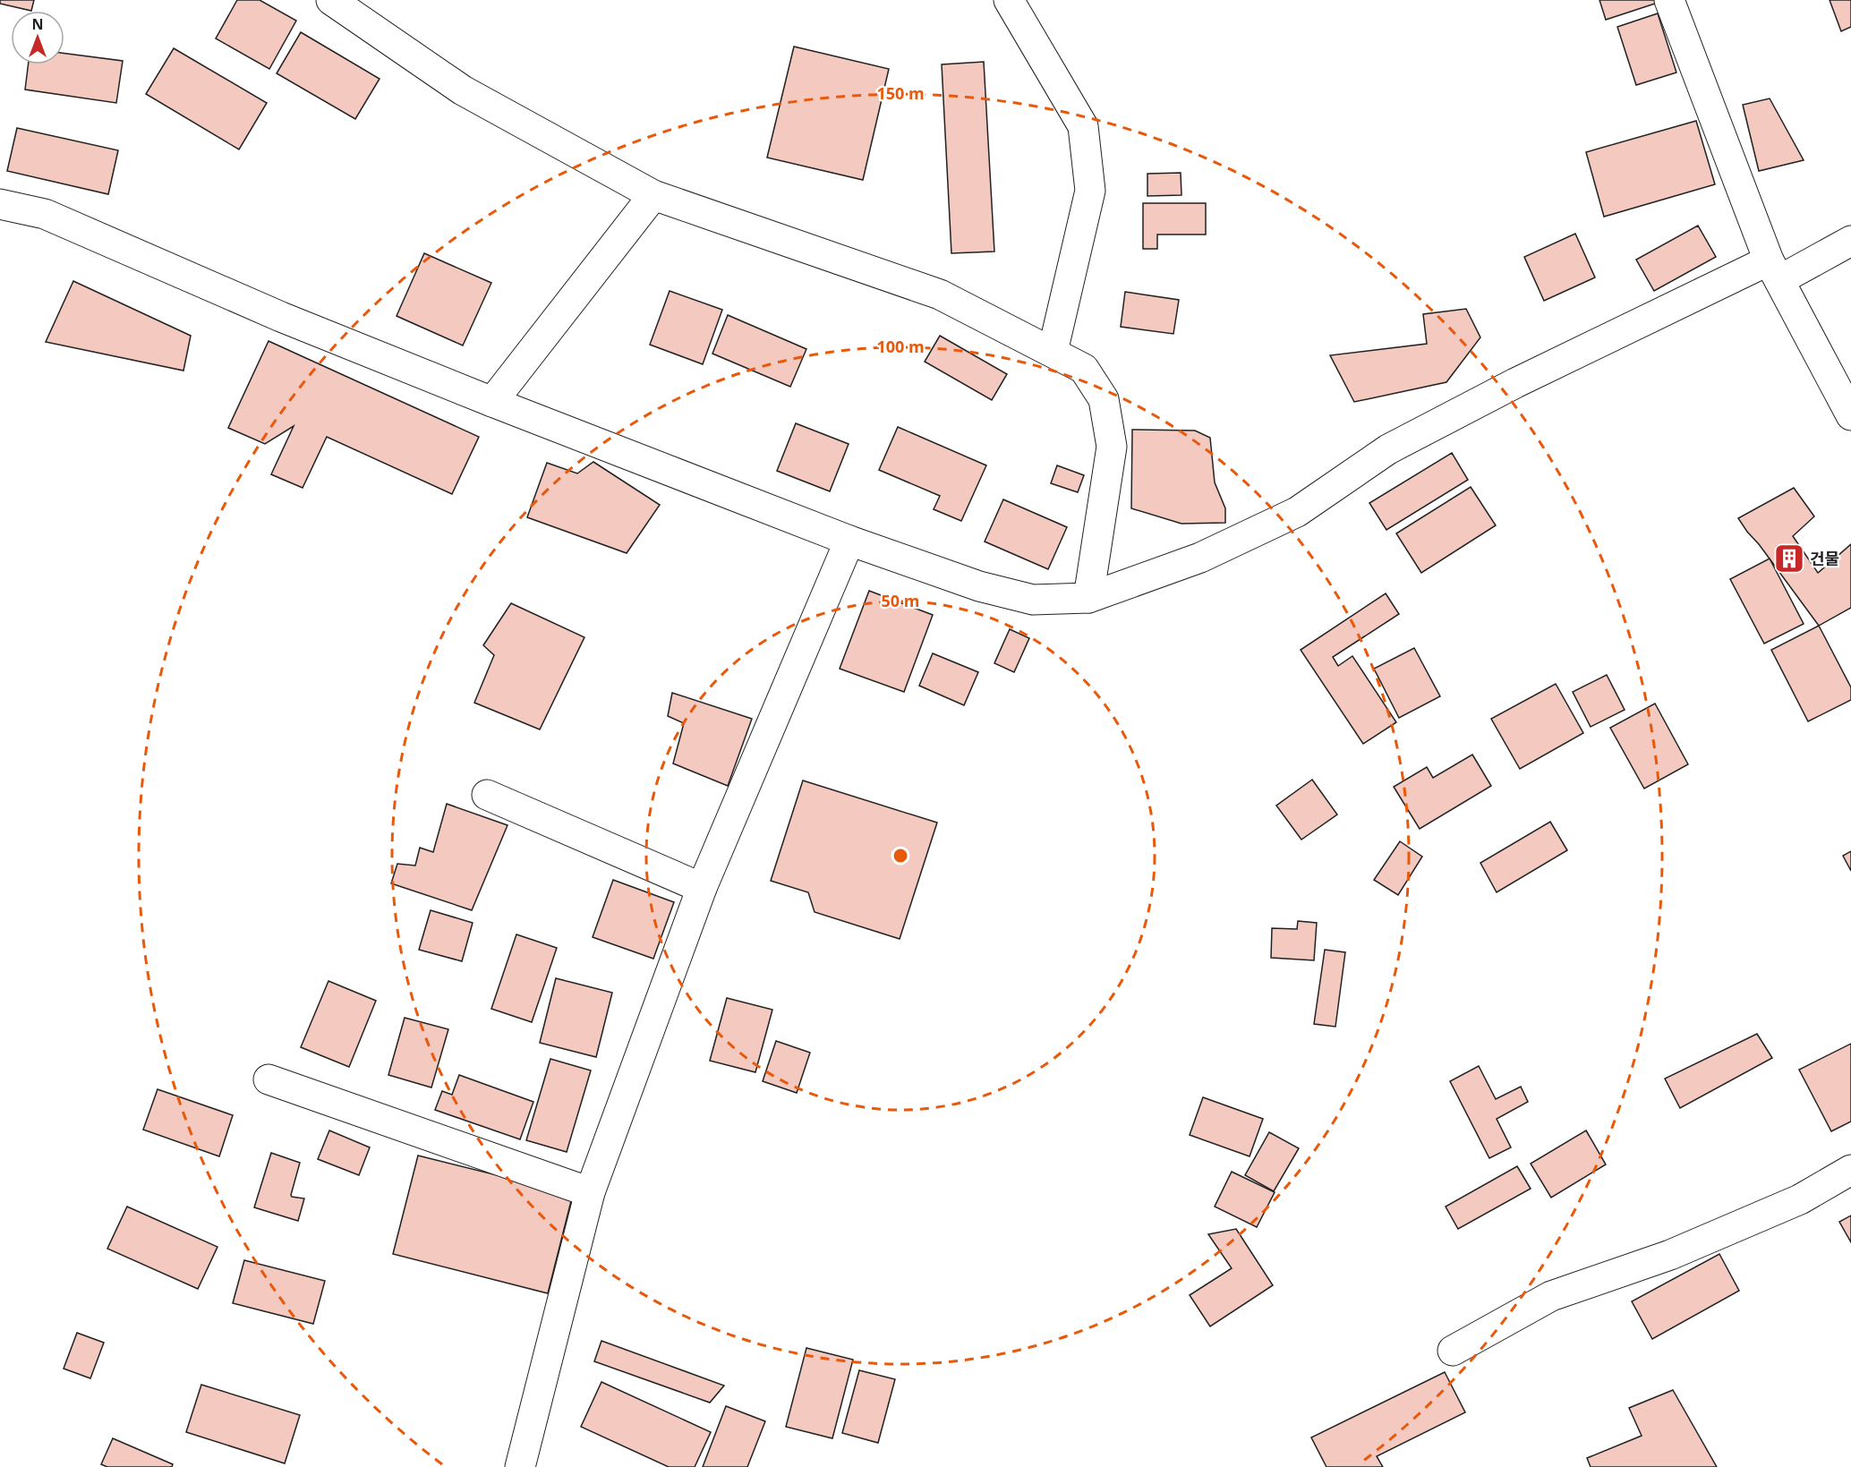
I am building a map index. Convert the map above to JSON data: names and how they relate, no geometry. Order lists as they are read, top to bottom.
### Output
{
  "places": {
    "building": ["건물"]
  },
  "north": "top",
  "rings": ["150 m", "100 m", "50 m"]
}
